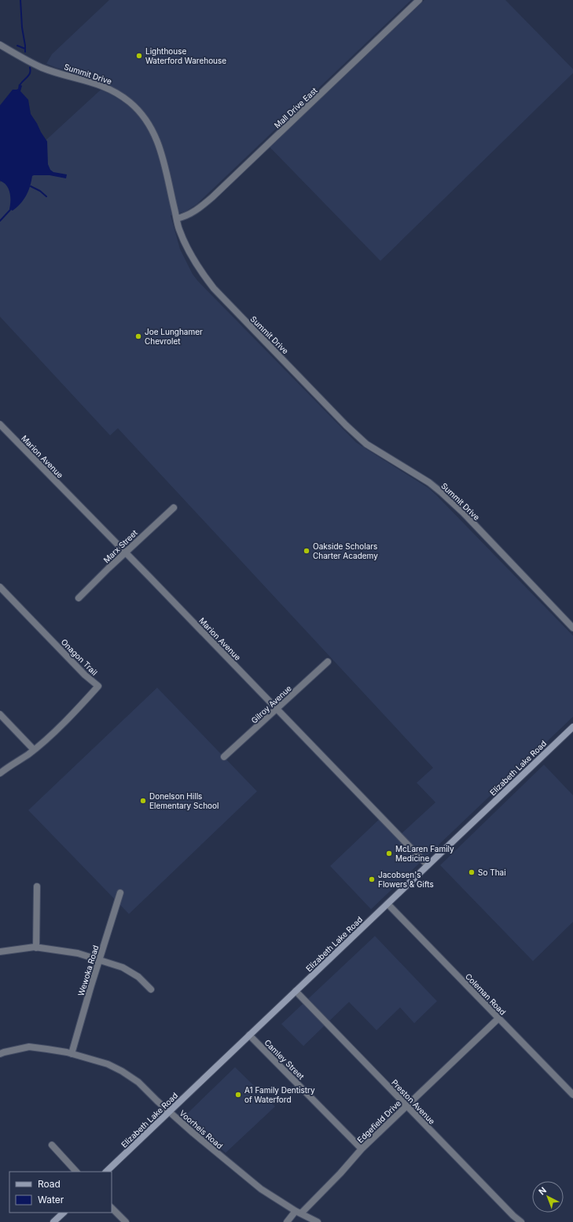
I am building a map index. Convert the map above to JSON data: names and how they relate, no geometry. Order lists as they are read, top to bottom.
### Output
{
  "streets": {
    "main road": ["Elizabeth Lake Road"],
    "street": [
      "Summit Drive",
      "Mall Drive East",
      "Marion Avenue",
      "Marx Street",
      "Onagon Trail",
      "Gilroy Avenue",
      "Wewoka Road",
      "Coleman Road",
      "Camley Street",
      "Preston Avenue",
      "Edgefield Drive",
      "Voorheis Road"
    ]
  },
  "crossings": [
    ["Summit Drive", "Mall Drive East"],
    ["Marion Avenue", "Marx Street"],
    ["Marion Avenue", "Gilroy Avenue"],
    ["Marion Avenue", "Elizabeth Lake Road"],
    ["Elizabeth Lake Road", "Coleman Road"],
    ["Elizabeth Lake Road", "Camley Street"],
    ["Elizabeth Lake Road", "Preston Avenue"],
    ["Elizabeth Lake Road", "Voorheis Road"],
    ["Wewoka Road", "Voorheis Road"],
    ["Coleman Road", "Edgefield Drive"],
    ["Camley Street", "Edgefield Drive"],
    ["Preston Avenue", "Edgefield Drive"],
    ["Edgefield Drive", "Voorheis Road"]
  ],
  "places": [
    "Lighthouse Waterford Warehouse",
    "Joe Lunghamer Chevrolet",
    "Oakside Scholars Charter Academy",
    "Donelson Hills Elementary School",
    "McLaren Family Medicine",
    "So Thai",
    "Jacobsen's Flowers & Gifts",
    "A1 Family Dentistry of Waterford"
  ],
  "legend": ["Road", "Water"],
  "north": "top left"
}
